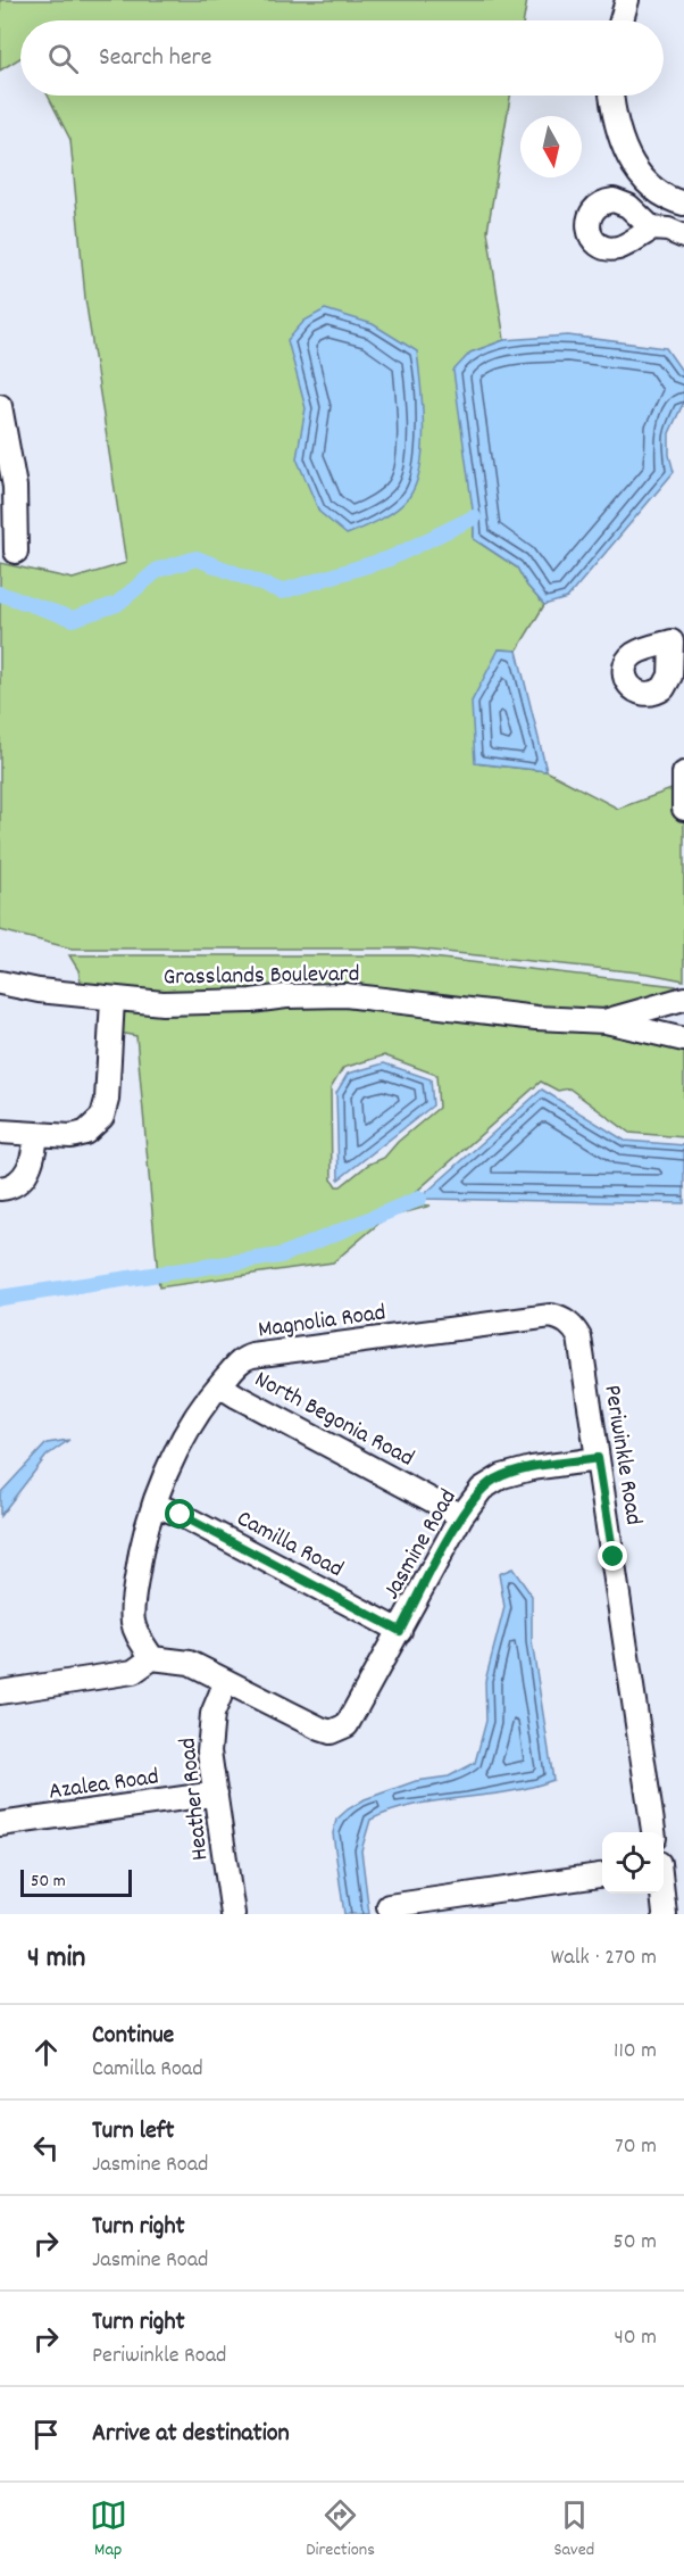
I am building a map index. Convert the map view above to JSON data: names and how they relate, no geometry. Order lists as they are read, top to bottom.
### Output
{
  "streets": {
    "street": [
      "Grasslands Boulevard",
      "Magnolia Road",
      "North Begonia Road",
      "Periwinkle Road",
      "Camilla Road",
      "Jasmine Road",
      "Azalea Road",
      "Heather Road"
    ]
  },
  "crossings": [
    ["Magnolia Road", "North Begonia Road"],
    ["Magnolia Road", "Periwinkle Road"],
    ["Magnolia Road", "Camilla Road"],
    ["Magnolia Road", "Jasmine Road"],
    ["North Begonia Road", "Jasmine Road"],
    ["Periwinkle Road", "Jasmine Road"],
    ["Camilla Road", "Jasmine Road"],
    ["Jasmine Road", "Heather Road"],
    ["Azalea Road", "Heather Road"]
  ],
  "scale_bar": "50 m",
  "north": "bottom",
  "page": {
    "search": "Search here",
    "scale": "50 m",
    "heading": ["4 min", "Walk · 270 m"],
    "list": [
      ["Continue", "Camilla Road", "110 m"],
      ["Turn left", "Jasmine Road", "70 m"],
      ["Turn right", "Jasmine Road", "50 m"],
      ["Turn right", "Periwinkle Road", "40 m"],
      "Arrive at destination"
    ],
    "nav": ["Map", "Directions", "Saved"]
  }
}
